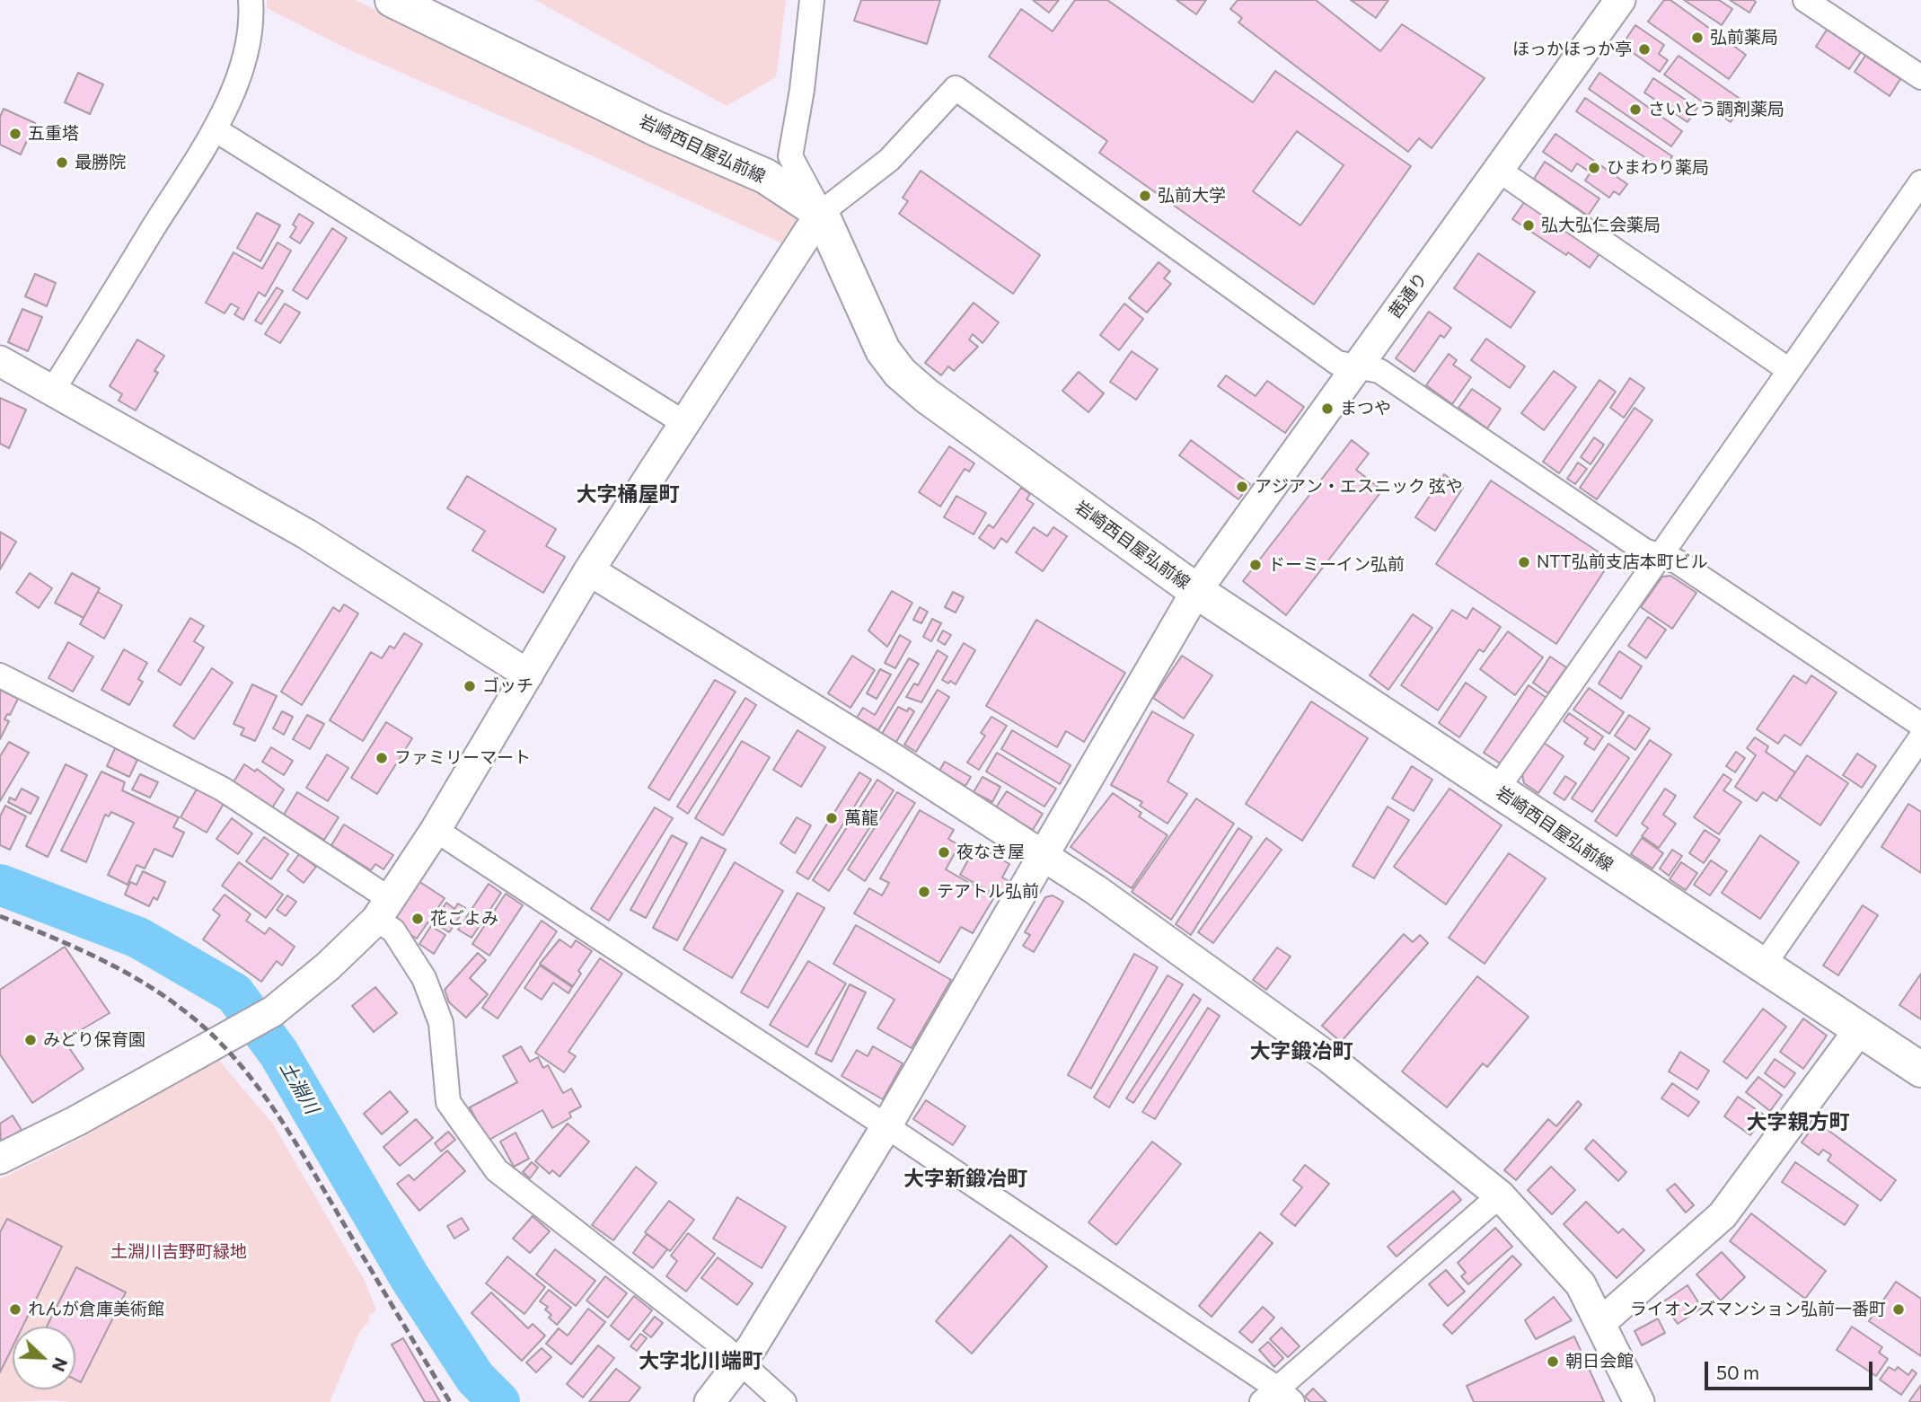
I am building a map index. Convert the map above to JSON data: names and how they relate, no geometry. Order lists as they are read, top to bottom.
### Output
{
  "streets": {
    "main road": ["岩崎西目屋弘前線"],
    "street": ["茜通り"]
  },
  "crossings": [
    ["岩崎西目屋弘前線", "茜通り"]
  ],
  "districts": [
    "大字桶屋町",
    "大字鍛冶町",
    "大字親方町",
    "大字新鍛冶町",
    "大字北川端町"
  ],
  "water": ["土淵川"],
  "parks": ["土淵川吉野町緑地"],
  "places": [
    "弘前薬局",
    "ほっかほっか亭",
    "さいとう調剤薬局",
    "五重塔",
    "最勝院",
    "ひまわり薬局",
    "弘前大学",
    "弘大弘仁会薬局",
    "まつや",
    "アジアン・エスニック 弦や",
    "NTT弘前支店本町ビル",
    "ドーミーイン弘前",
    "ゴッチ",
    "ファミリーマート",
    "萬龍",
    "夜なき屋",
    "テアトル弘前",
    "花ごよみ",
    "みどり保育園",
    "れんが倉庫美術館",
    "ライオンズマンション弘前一番町",
    "朝日会館"
  ],
  "scale_bar": "50 m",
  "north": "bottom right"
}
